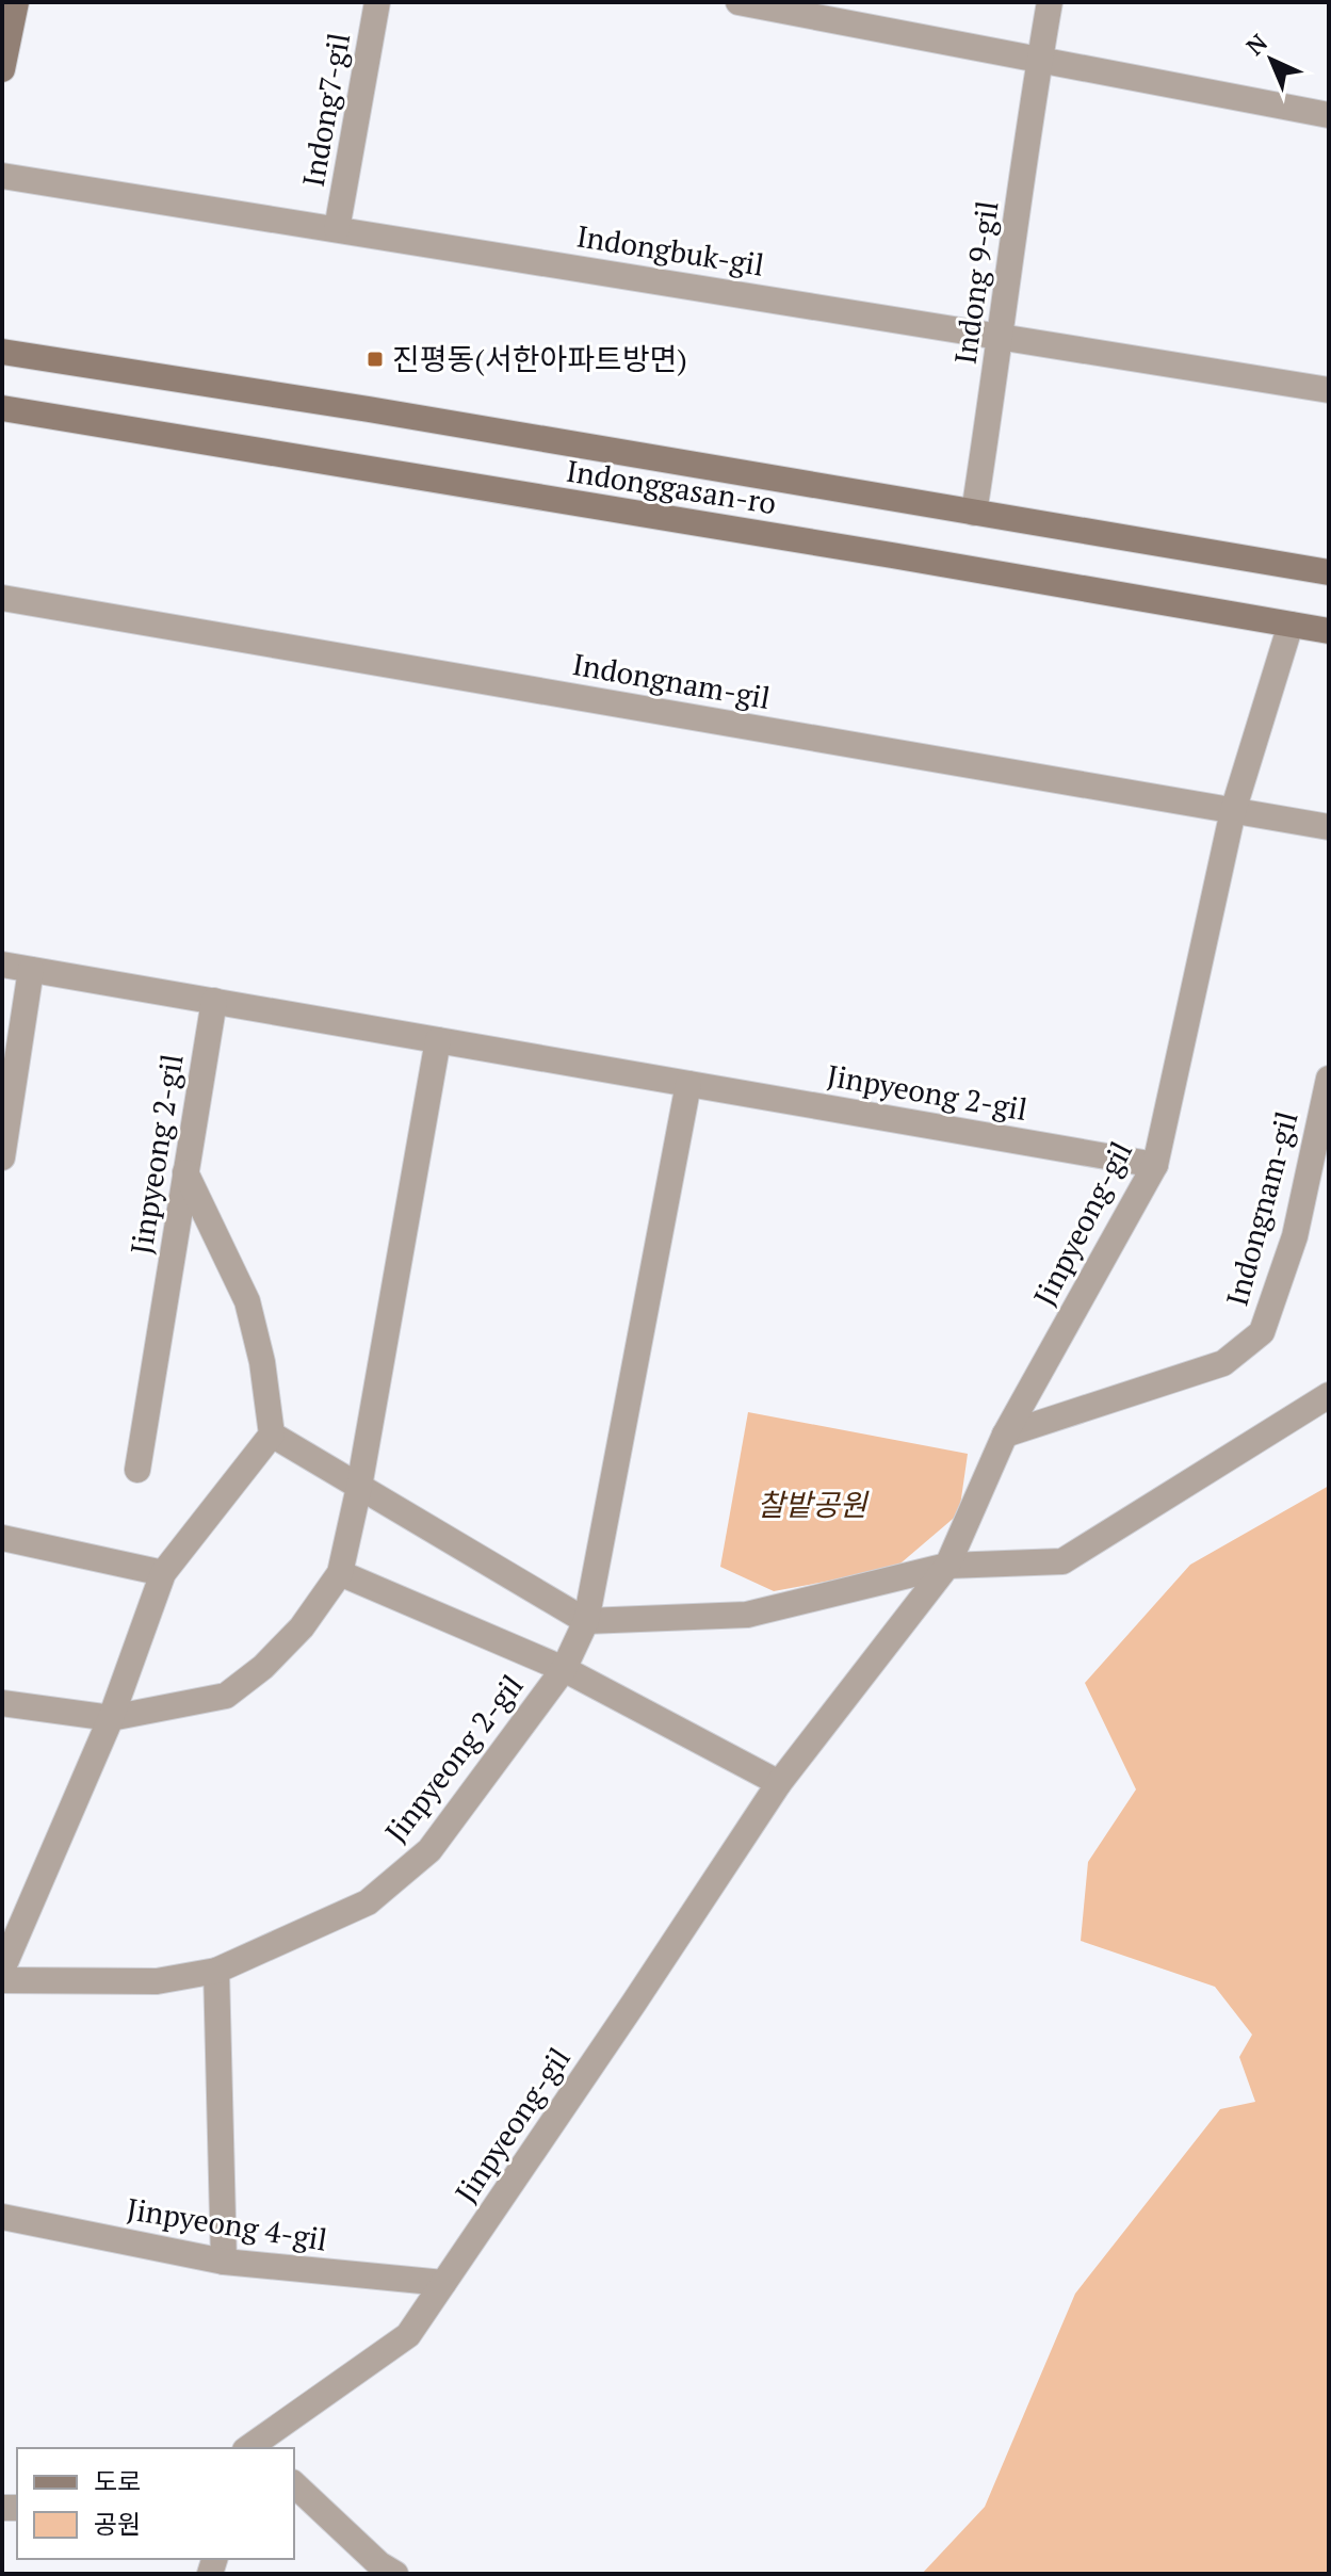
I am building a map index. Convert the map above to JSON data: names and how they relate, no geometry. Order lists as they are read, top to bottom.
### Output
{
  "streets": {
    "main road": ["Indonggasan-ro"],
    "street": [
      "Indong7-gil",
      "Indongbuk-gil",
      "Indong 9-gil",
      "Indongnam-gil",
      "Jinpyeong 2-gil",
      "Jinpyeong-gil",
      "Jinpyeong 4-gil"
    ]
  },
  "crossings": [
    ["Indong7-gil", "Indongbuk-gil"],
    ["Indongbuk-gil", "Indong 9-gil"],
    ["Indong 9-gil", "Indonggasan-ro"],
    ["Indonggasan-ro", "Jinpyeong-gil"],
    ["Indongnam-gil", "Jinpyeong-gil"],
    ["Jinpyeong 2-gil", "Jinpyeong-gil"],
    ["Jinpyeong-gil", "Jinpyeong 4-gil"]
  ],
  "parks": ["찰밭공원"],
  "places": {
    "transit": ["진평동(서한아파트방면)"]
  },
  "legend": ["도로", "공원"],
  "north": "top left"
}
